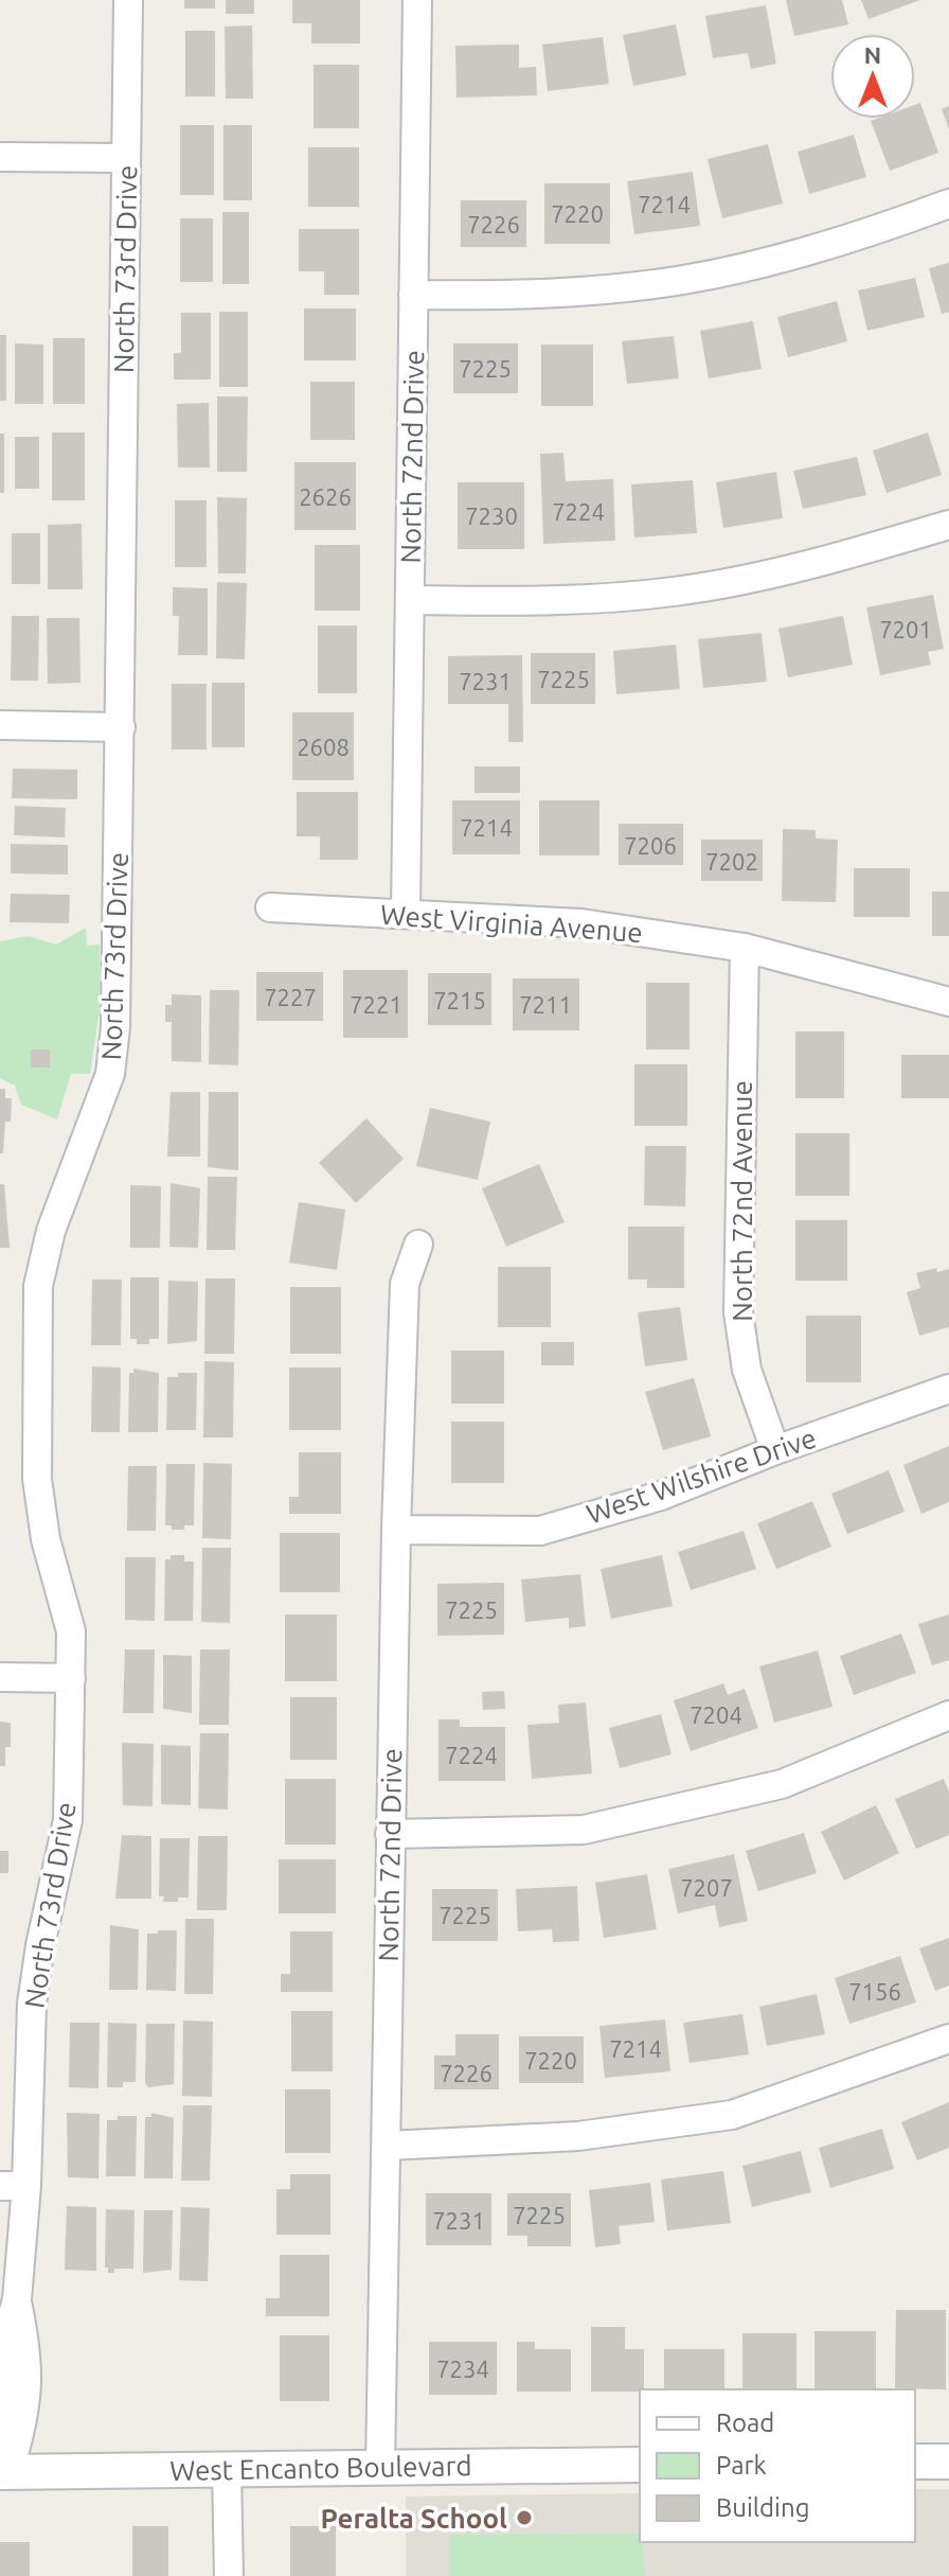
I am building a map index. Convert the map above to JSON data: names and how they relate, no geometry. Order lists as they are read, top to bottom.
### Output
{
  "streets": {
    "street": [
      "North 73rd Drive",
      "North 72nd Drive",
      "West Virginia Avenue",
      "North 72nd Avenue",
      "West Wilshire Drive",
      "West Encanto Boulevard"
    ]
  },
  "crossings": [
    ["North 73rd Drive", "West Encanto Boulevard"],
    ["North 72nd Drive", "West Virginia Avenue"],
    ["North 72nd Drive", "West Wilshire Drive"],
    ["North 72nd Drive", "West Encanto Boulevard"],
    ["West Virginia Avenue", "North 72nd Avenue"],
    ["North 72nd Avenue", "West Wilshire Drive"]
  ],
  "places": ["Peralta School"],
  "house_numbers": [
    "7214",
    "7220",
    "7226",
    "7225",
    "2626",
    "7224",
    "7230",
    "7201",
    "7225",
    "7231",
    "2608",
    "7214",
    "7206",
    "7202",
    "7227",
    "7215",
    "7221",
    "7211",
    "7225",
    "7204",
    "7224",
    "7207",
    "7225",
    "7156",
    "7214",
    "7220",
    "7226",
    "7225",
    "7231",
    "7234"
  ],
  "legend": ["Road", "Park", "Building"],
  "north": "top"
}
